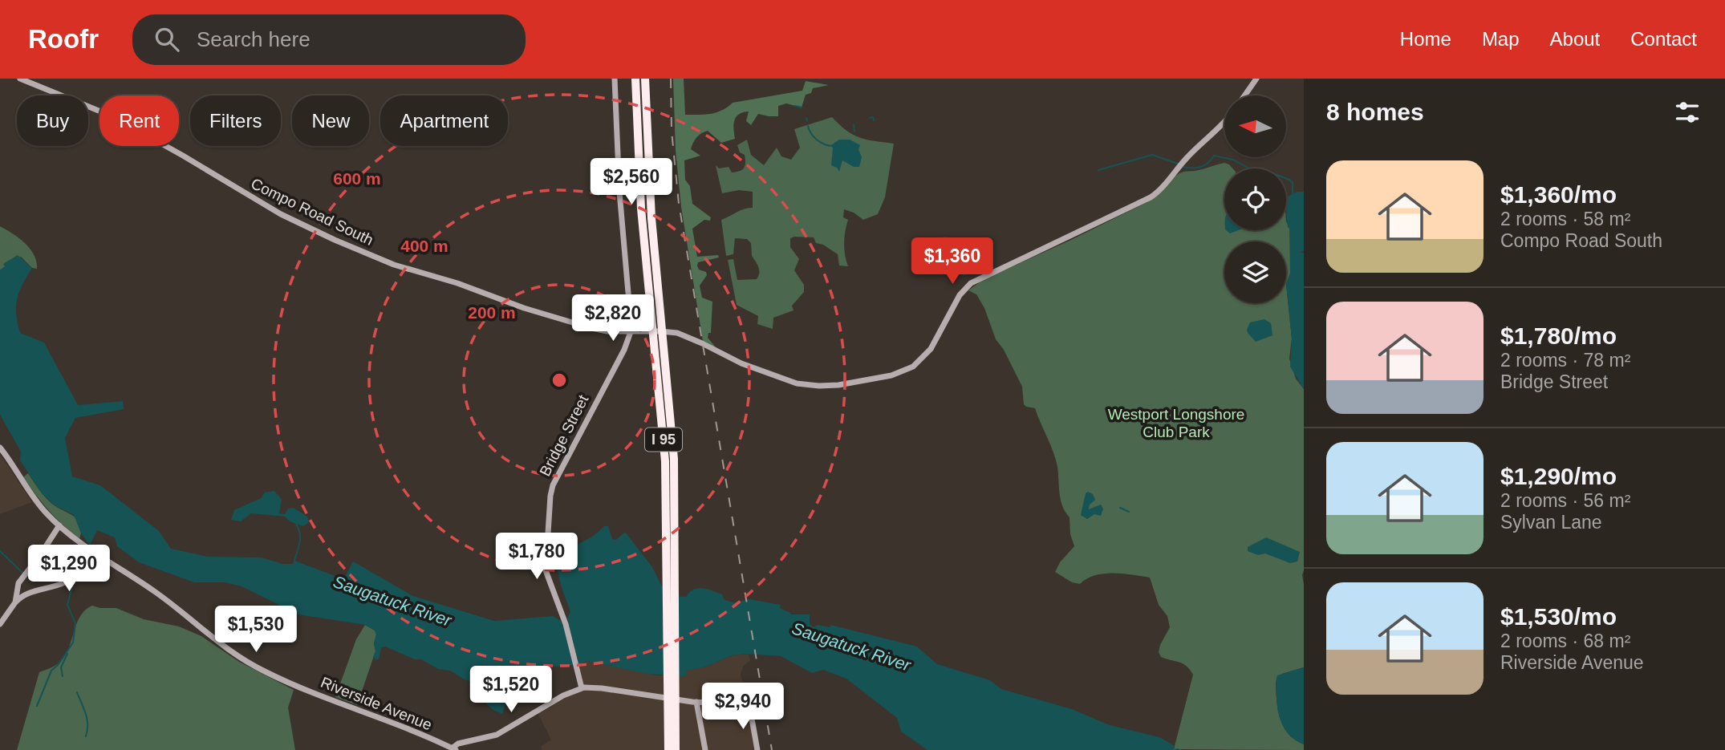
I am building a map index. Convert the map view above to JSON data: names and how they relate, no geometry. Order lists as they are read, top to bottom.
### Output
{
  "streets": {
    "highway": ["I 95"],
    "main road": ["Compo Road South", "Bridge Street", "Riverside Avenue"]
  },
  "crossings": [
    ["Compo Road South", "Bridge Street"],
    ["Bridge Street", "Riverside Avenue"]
  ],
  "water": ["Saugatuck River"],
  "parks": ["Westport Longshore Club Park"],
  "north": "left",
  "page": {
    "header": "Roofr",
    "search": "Search here",
    "nav": [
      "Home",
      "Map",
      "About",
      "Contact"
    ],
    "heading": "8 homes",
    "chip": [
      "Buy",
      "Rent",
      "Filters",
      "New",
      "Apartment"
    ],
    "list": [
      {
        "name": "$1,360/mo",
        "note": "2 rooms · 58 m² · Compo Road South"
      },
      {
        "name": "$1,780/mo",
        "note": "2 rooms · 78 m² · Bridge Street"
      },
      {
        "name": "$1,290/mo",
        "note": "2 rooms · 56 m² · Sylvan Lane"
      },
      {
        "name": "$1,530/mo",
        "note": "2 rooms · 68 m² · Riverside Avenue"
      }
    ],
    "price": [
      "$2,560",
      "$1,360",
      "$2,820",
      "$1,780",
      "$1,290",
      "$1,530",
      "$1,520",
      "$2,940"
    ]
  },
  "rings": ["600 m", "400 m", "200 m"]
}
